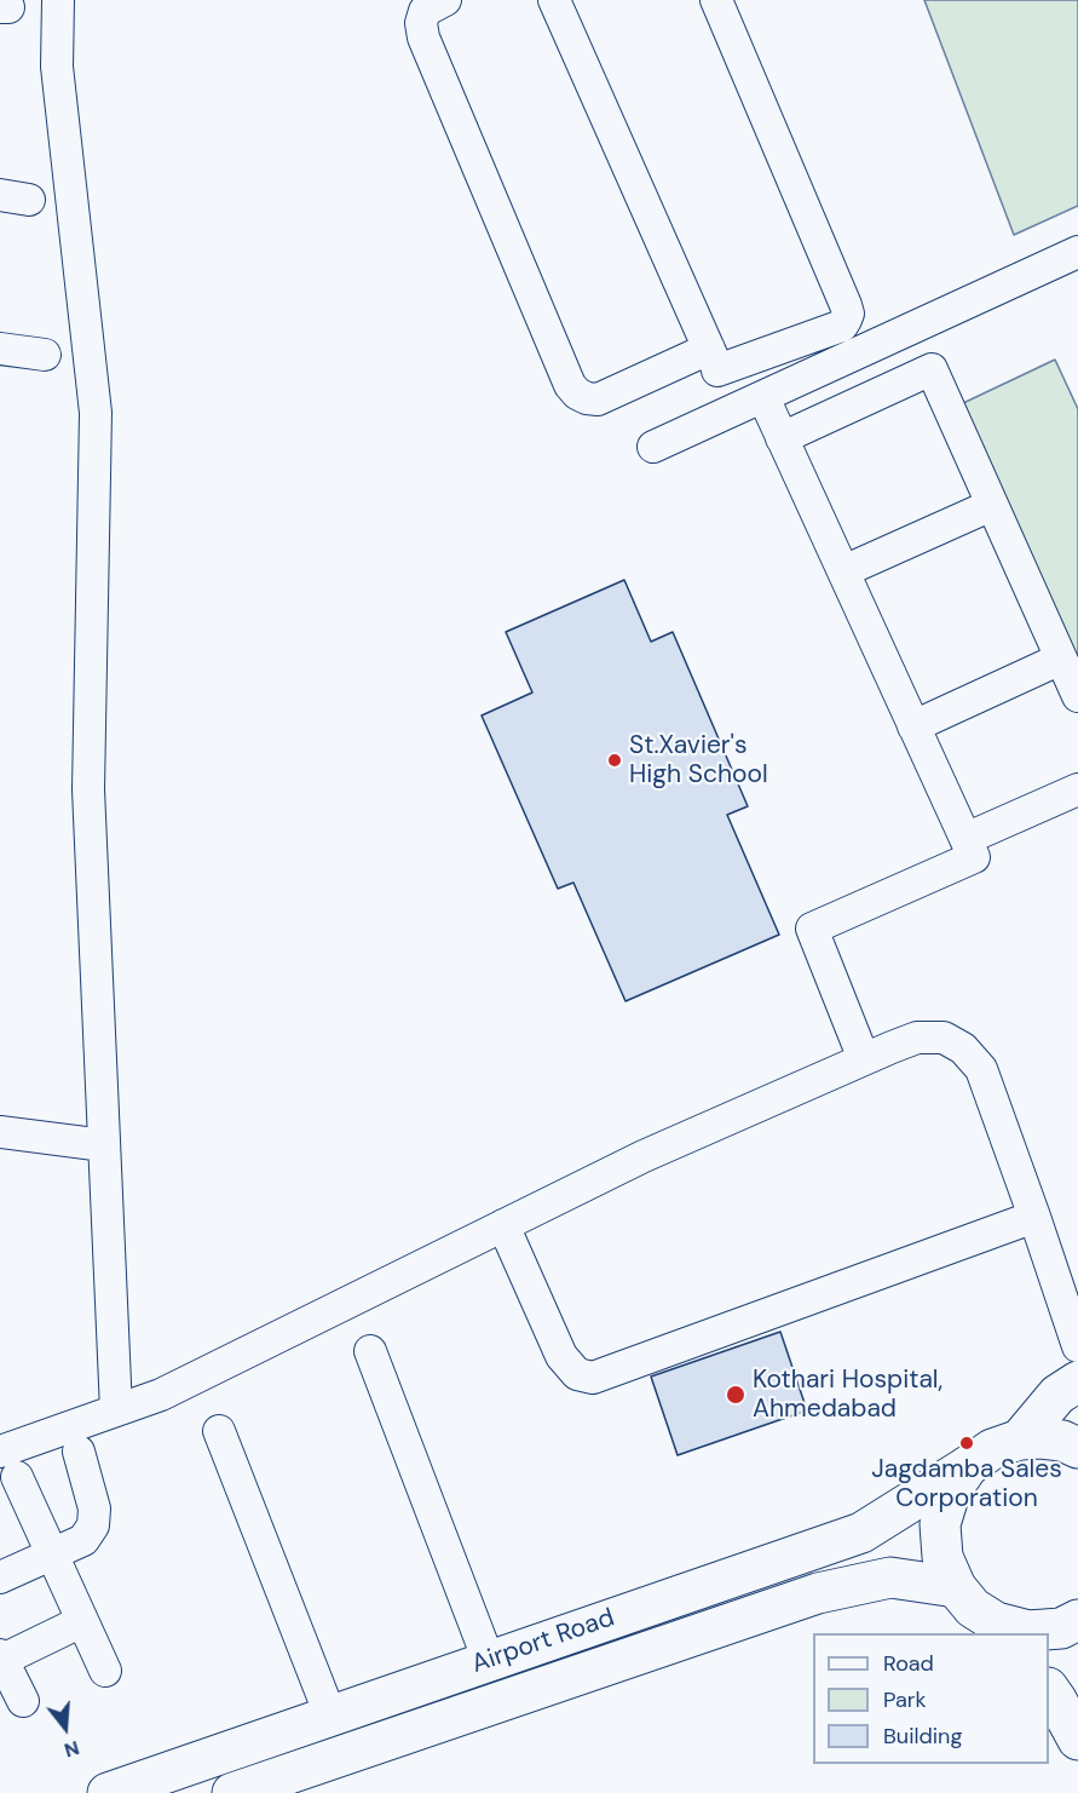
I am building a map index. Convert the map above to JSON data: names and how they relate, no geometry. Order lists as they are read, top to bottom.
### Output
{
  "streets": {
    "main road": ["Airport Road"]
  },
  "places": ["St.Xavier's High School", "Kothari Hospital, Ahmedabad", "Jagdamba Sales Corporation"],
  "legend": ["Road", "Park", "Building"],
  "north": "bottom"
}
